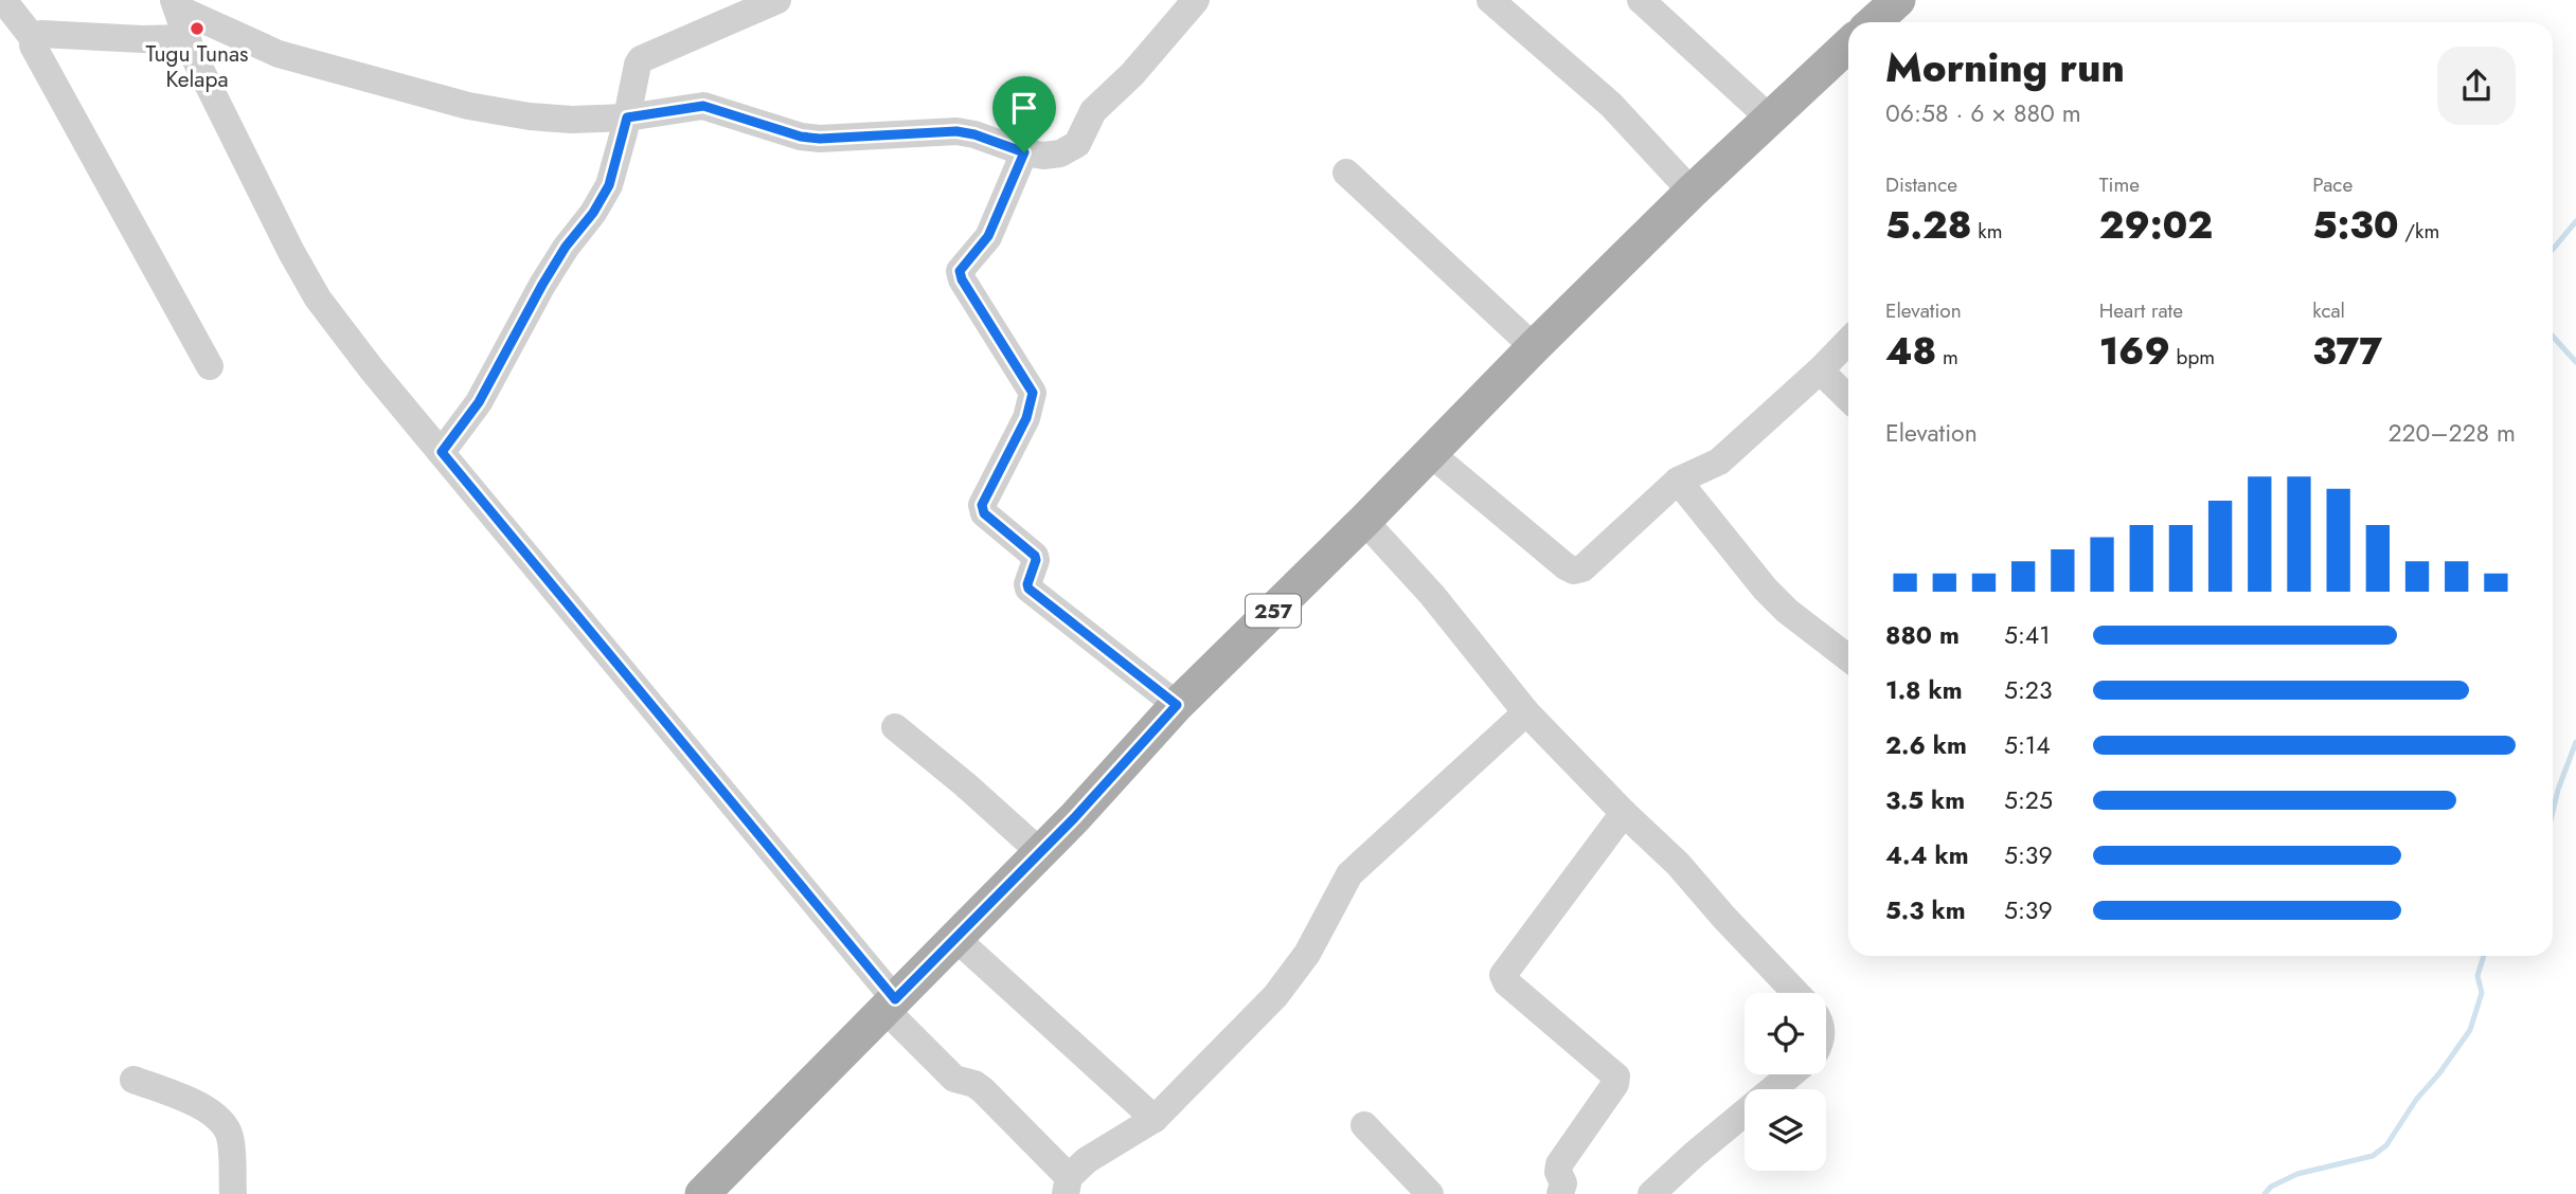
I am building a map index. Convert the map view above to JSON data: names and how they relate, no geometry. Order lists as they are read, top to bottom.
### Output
{
  "streets": {
    "main road": ["257"]
  },
  "places": ["Tugu Tunas Kelapa"],
  "page": {
    "heading": ["Morning run", "06:58 · 6 × 880 m"],
    "stats": [
      ["Distance", "5.28 km"],
      ["Time", "29:02"],
      ["Pace", "5:30 /km"],
      ["Elevation", "48 m"],
      ["Heart rate", "169 bpm"],
      ["kcal", "377"]
    ],
    "chart": ["Elevation", "220–228 m"],
    "list": [
      {
        "name": "880 m",
        "note": "5:41"
      },
      {
        "name": "1.8 km",
        "note": "5:23"
      },
      {
        "name": "2.6 km",
        "note": "5:14"
      },
      {
        "name": "3.5 km",
        "note": "5:25"
      },
      {
        "name": "4.4 km",
        "note": "5:39"
      },
      {
        "name": "5.3 km",
        "note": "5:39"
      }
    ]
  }
}
